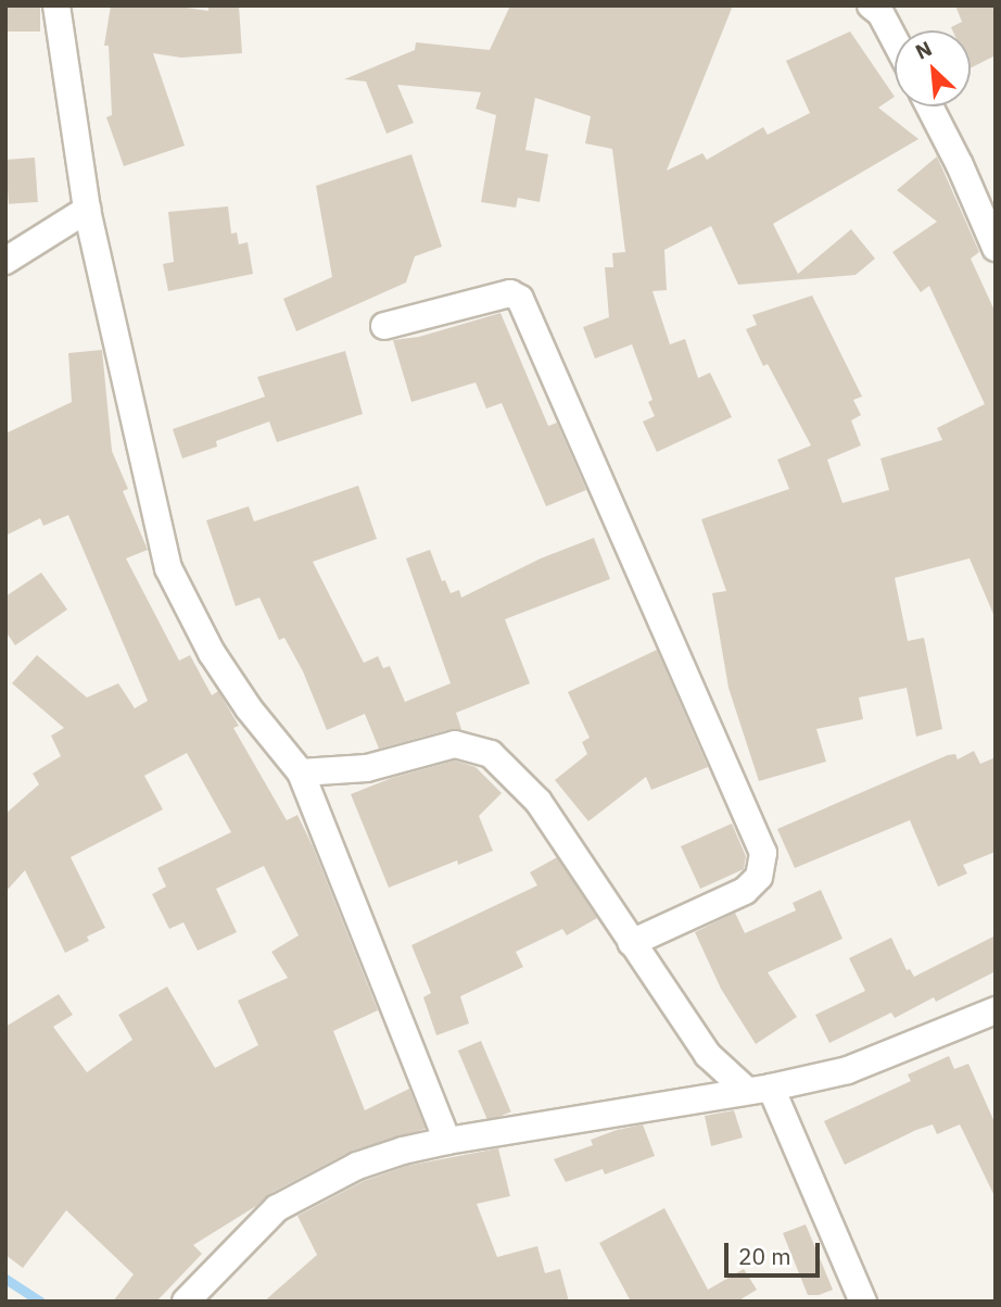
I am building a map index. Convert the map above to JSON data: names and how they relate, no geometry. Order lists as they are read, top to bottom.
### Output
{
  "scale_bar": "20 m",
  "north": "top left"
}
